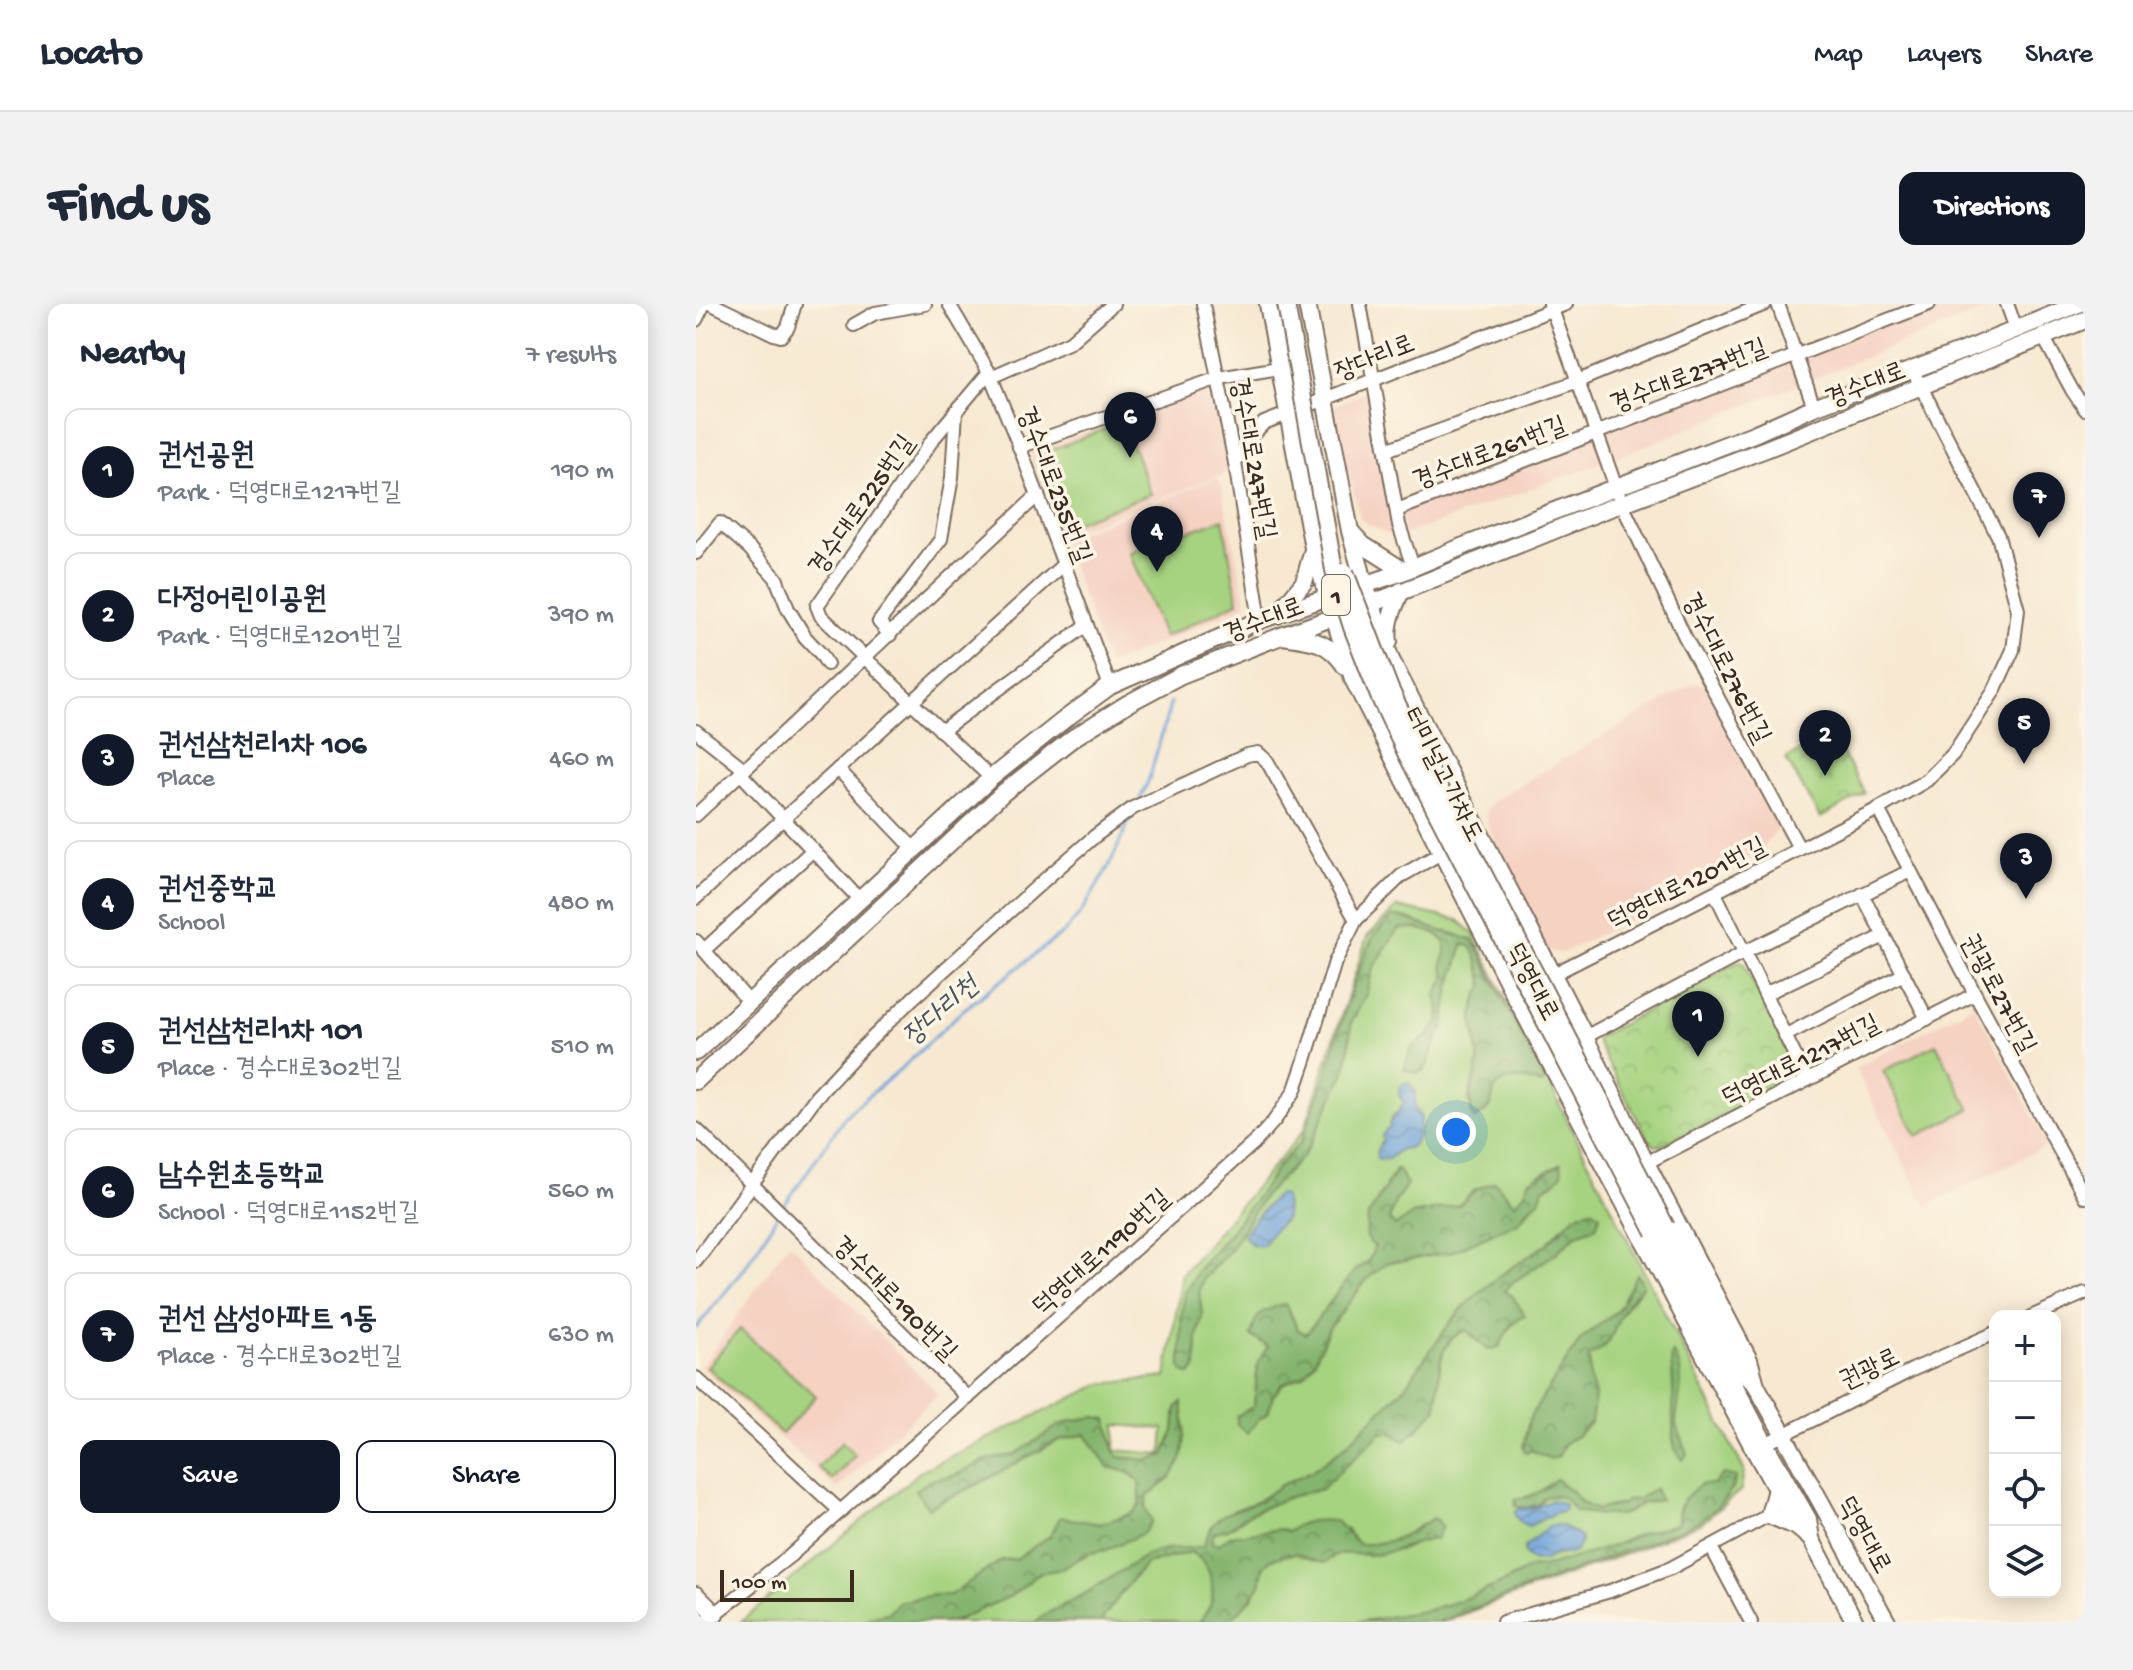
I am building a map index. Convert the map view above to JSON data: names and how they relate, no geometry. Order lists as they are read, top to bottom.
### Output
{
  "streets": {
    "main road": [
      "경수대로",
      "1",
      "터미널고가차도",
      "덕영대로"
    ],
    "street": [
      "장다리로",
      "경수대로277번길",
      "경수대로261번길",
      "경수대로247번길",
      "경수대로235번길",
      "경수대로225번길",
      "경수대로276번길",
      "덕영대로1201번길",
      "권광로27번길",
      "덕영대로1217번길",
      "덕영대로1190번길",
      "경수대로190번길",
      "권광로"
    ]
  },
  "crossings": [
    ["장다리로", "경수대로277번길"],
    ["장다리로", "경수대로261번길"],
    ["장다리로", "덕영대로"],
    ["경수대로277번길", "경수대로"],
    ["경수대로277번길", "경수대로261번길"],
    ["경수대로277번길", "경수대로276번길"],
    ["경수대로", "경수대로261번길"],
    ["경수대로", "경수대로247번길"],
    ["경수대로", "경수대로235번길"],
    ["경수대로", "경수대로225번길"],
    ["경수대로", "경수대로276번길"],
    ["경수대로", "덕영대로1201번길"],
    ["경수대로", "덕영대로"],
    ["경수대로235번길", "경수대로225번길"],
    ["경수대로276번길", "덕영대로1201번길"],
    ["터미널고가차도", "덕영대로"],
    ["덕영대로1201번길", "덕영대로"],
    ["덕영대로1201번길", "권광로27번길"],
    ["덕영대로", "덕영대로1217번길"],
    ["덕영대로", "덕영대로1190번길"],
    ["덕영대로", "권광로"],
    ["권광로27번길", "덕영대로1217번길"],
    ["덕영대로1190번길", "경수대로190번길"]
  ],
  "water": ["장다리천"],
  "scale_bar": "100 m",
  "page": {
    "header": "Locato",
    "nav": ["Map", "Layers", "Share"],
    "buttons": [
      "Directions",
      ["Save", "Share"]
    ],
    "title": "Find us",
    "heading": ["Nearby", "7 results"],
    "pins": [
      "6",
      "7",
      "4",
      "5",
      "2",
      "3",
      "1"
    ],
    "list": [
      {
        "mark": "1",
        "name": "권선공원",
        "note": "Park · 덕영대로1217번길",
        "value": "190 m"
      },
      {
        "mark": "2",
        "name": "다정어린이공원",
        "note": "Park · 덕영대로1201번길",
        "value": "390 m"
      },
      {
        "mark": "3",
        "name": "권선삼천리1차 106",
        "note": "Place",
        "value": "460 m"
      },
      {
        "mark": "4",
        "name": "권선중학교",
        "note": "School",
        "value": "480 m"
      },
      {
        "mark": "5",
        "name": "권선삼천리1차 101",
        "note": "Place · 경수대로302번길",
        "value": "510 m"
      },
      {
        "mark": "6",
        "name": "남수원초등학교",
        "note": "School · 덕영대로1152번길",
        "value": "560 m"
      },
      {
        "mark": "7",
        "name": "권선 삼성아파트 1동",
        "note": "Place · 경수대로302번길",
        "value": "630 m"
      }
    ],
    "map_buttons": ["+", "−"],
    "scale": "100 m"
  }
}
